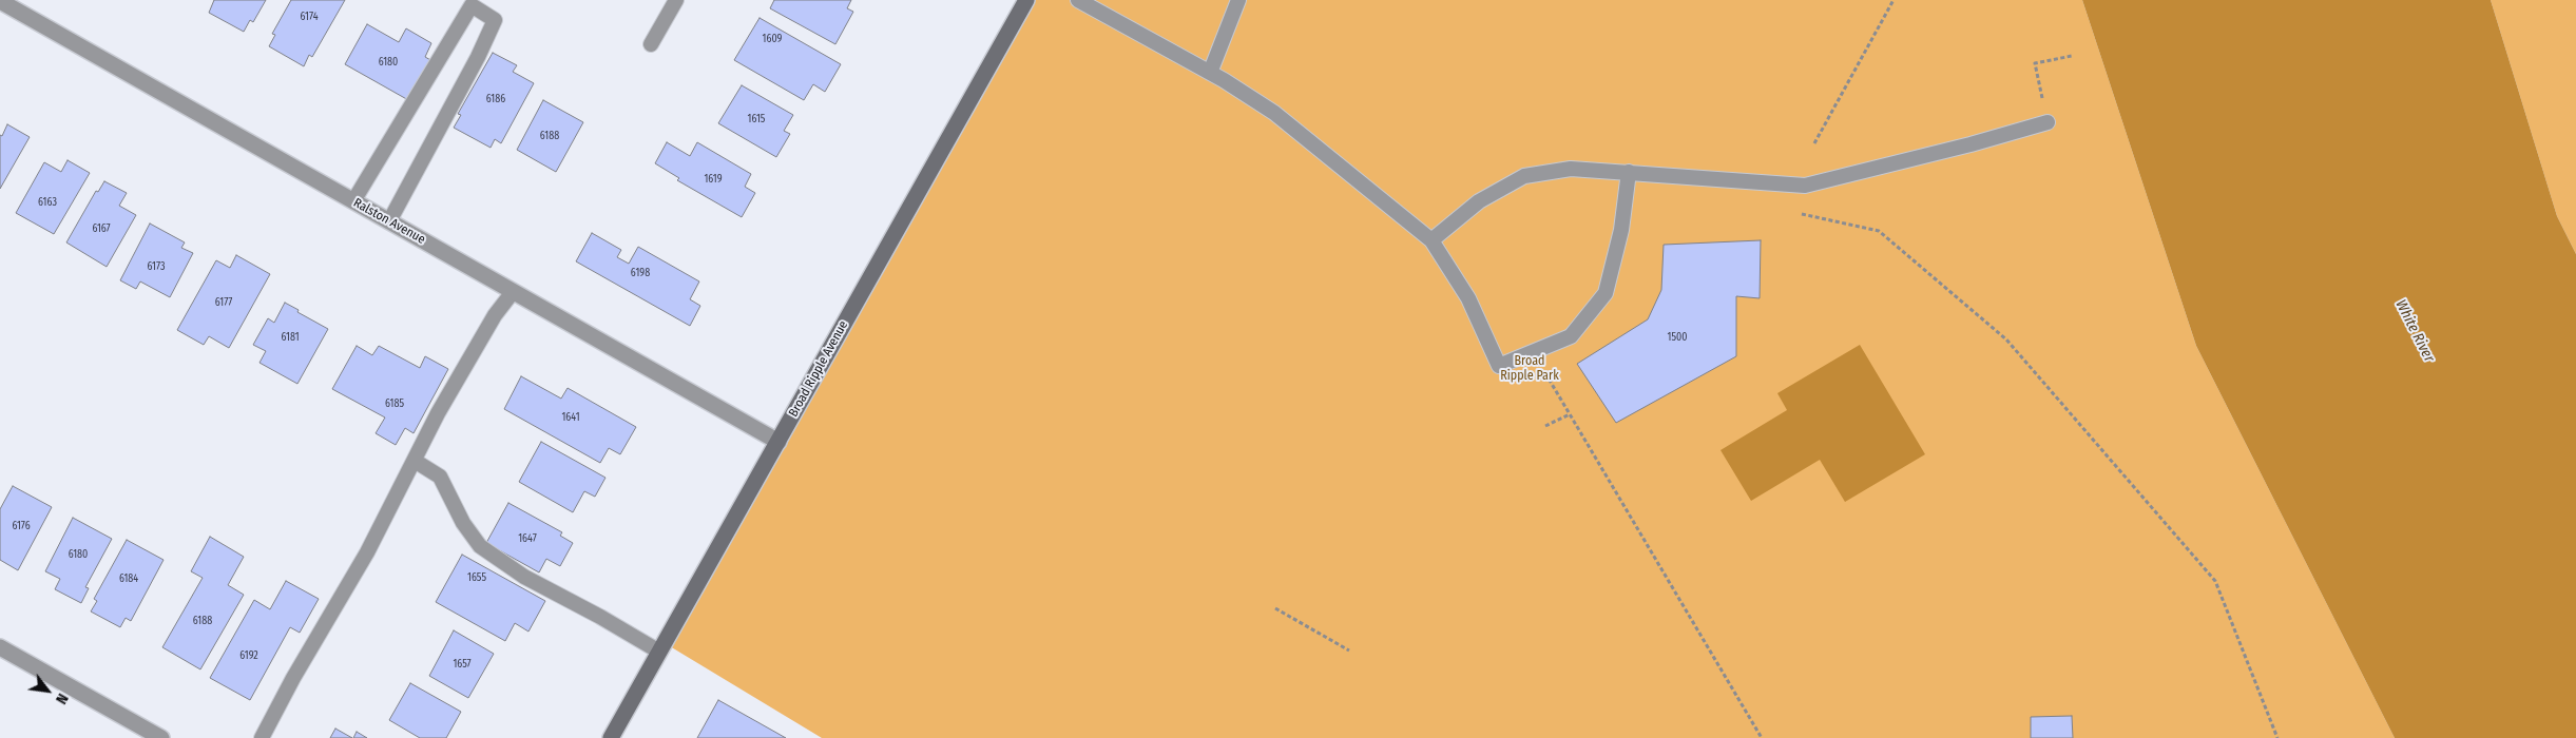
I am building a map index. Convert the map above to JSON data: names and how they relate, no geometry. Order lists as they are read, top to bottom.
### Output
{
  "streets": {
    "street": ["Ralston Avenue", "Broad Ripple Avenue"]
  },
  "crossings": [
    ["Ralston Avenue", "Broad Ripple Avenue"]
  ],
  "water": ["White River"],
  "parks": ["Broad Ripple Park"],
  "house_numbers": [
    "6174",
    "1609",
    "6180",
    "6186",
    "1615",
    "6188",
    "1619",
    "6163",
    "6167",
    "6173",
    "6198",
    "6177",
    "6181",
    "1500",
    "6185",
    "1641",
    "6176",
    "1647",
    "6180",
    "1655",
    "6184",
    "6188",
    "6192",
    "1657"
  ],
  "north": "bottom right"
}
